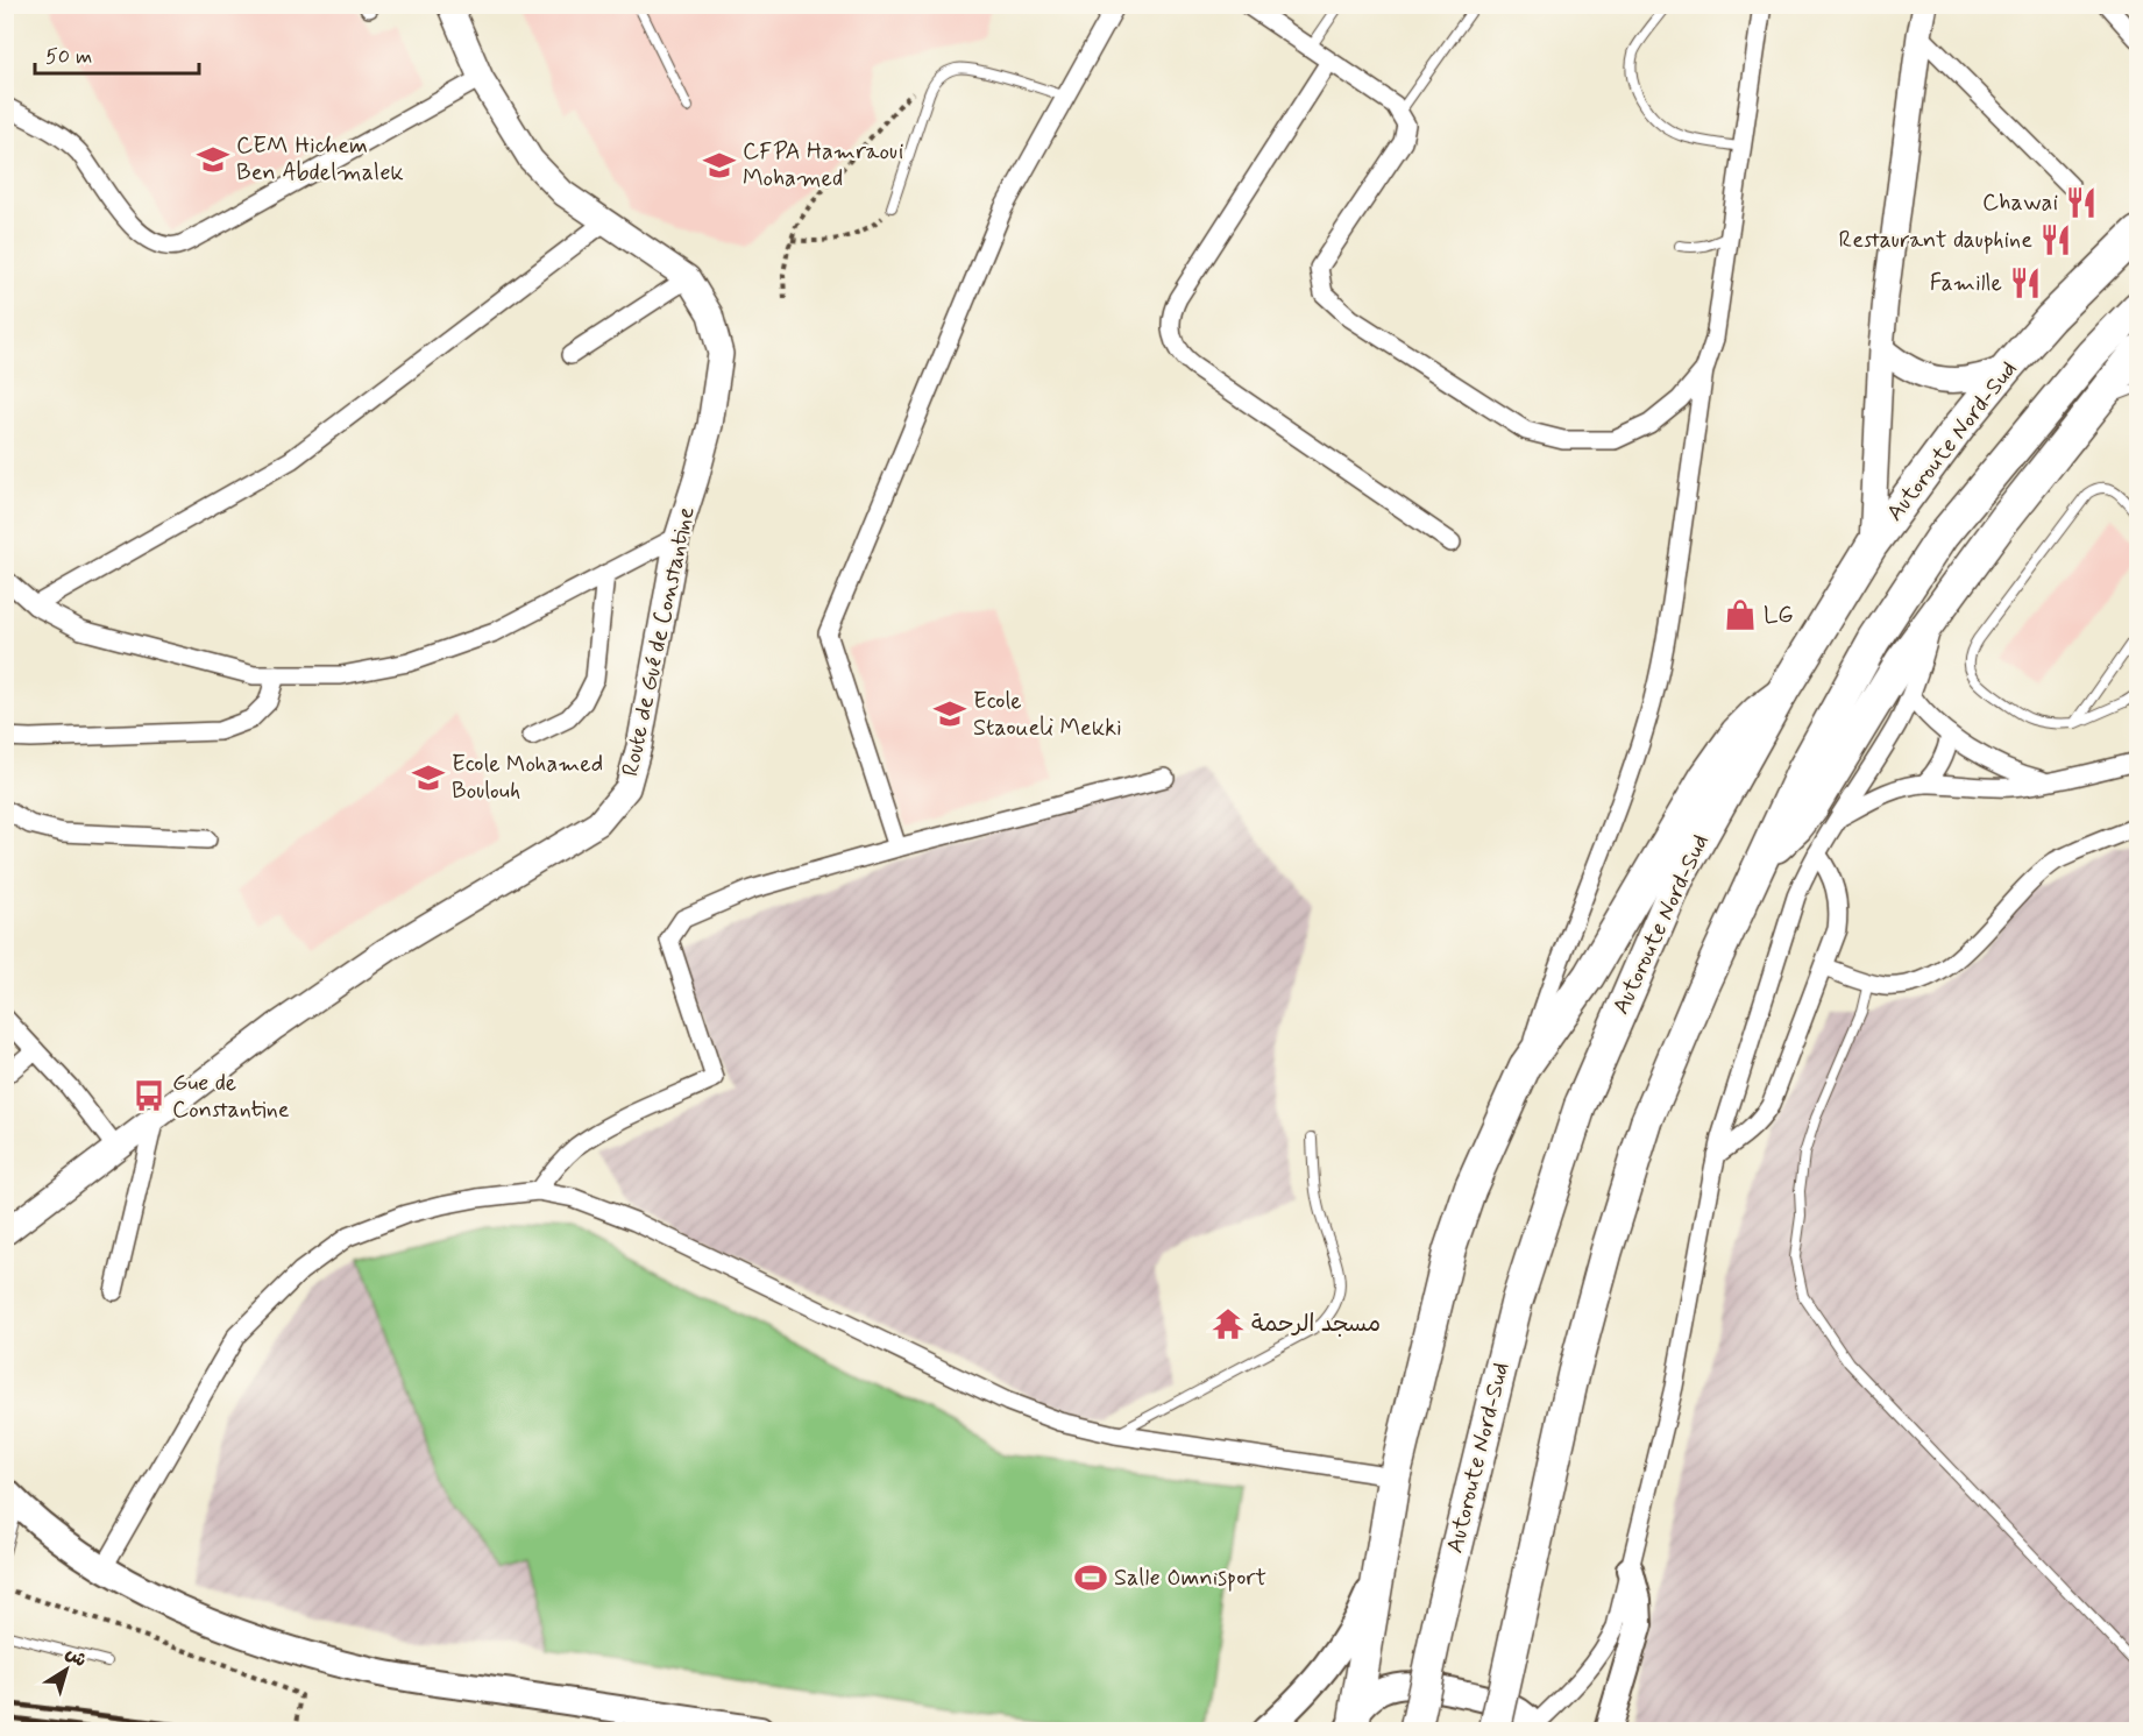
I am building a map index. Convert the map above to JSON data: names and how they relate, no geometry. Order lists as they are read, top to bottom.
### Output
{
  "streets": {
    "highway": ["Autoroute Nord-Sud"],
    "main road": ["Route de Gué de Constantine"]
  },
  "places": {
    "school or university": [
      "CEM Hichem Ben Abdelmalek",
      "CFPA Hamraoui Mohamed",
      "Ecole Staoueli Mekki",
      "Ecole Mohamed Boulouh"
    ],
    "restaurant": ["Chawai", "Restaurant dauphine", "Famille"],
    "shop": ["LG"],
    "bus stop": ["Gue de Constantine"],
    "temple": ["مسجد الرحمة"],
    "sports": ["Salle Omnisport"]
  },
  "scale_bar": "50 m",
  "north": "top right"
}
